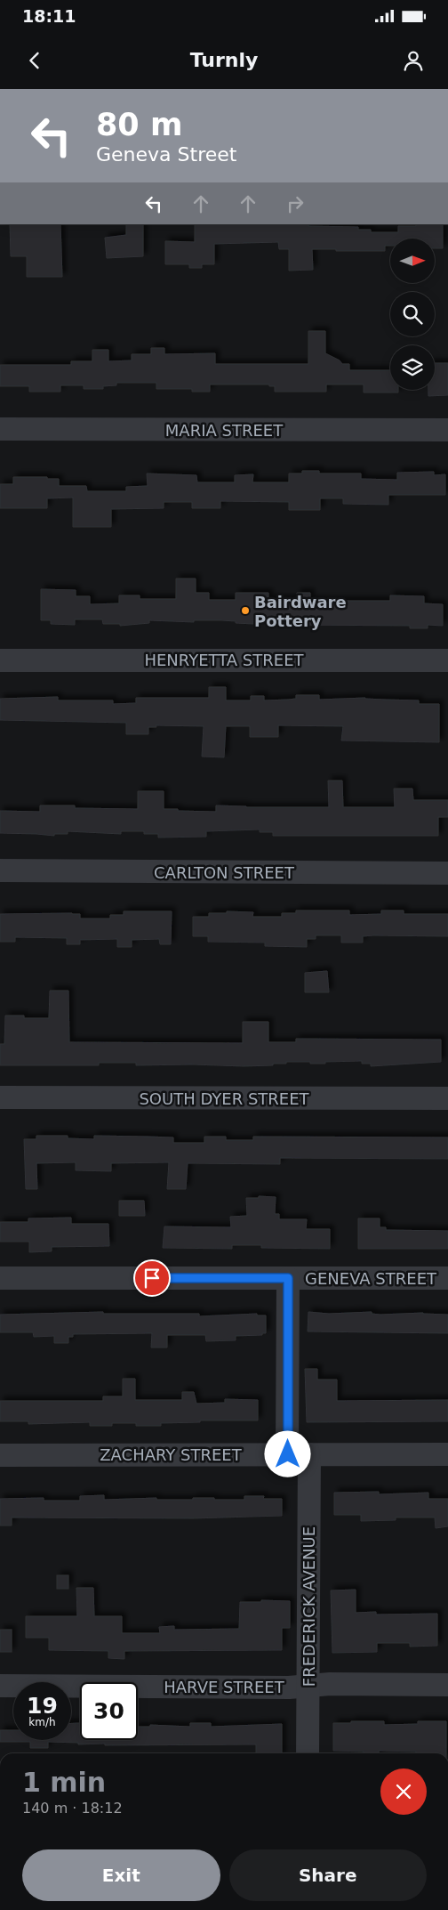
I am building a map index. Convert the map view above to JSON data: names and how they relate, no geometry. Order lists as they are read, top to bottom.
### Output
{
  "streets": {
    "street": [
      "MARIA STREET",
      "HENRYETTA STREET",
      "CARLTON STREET",
      "SOUTH DYER STREET",
      "GENEVA STREET",
      "ZACHARY STREET",
      "FREDERICK AVENUE",
      "HARVE STREET"
    ]
  },
  "crossings": [
    ["GENEVA STREET", "FREDERICK AVENUE"],
    ["ZACHARY STREET", "FREDERICK AVENUE"],
    ["FREDERICK AVENUE", "HARVE STREET"]
  ],
  "places": ["Bairdware Pottery"],
  "north": "right",
  "page": {
    "status": "18:11",
    "header": "Turnly",
    "turn": ["80 m", "Geneva Street"],
    "speed": "19 km/h",
    "limit": "30",
    "heading": ["1 min", "140 m · 18:12"],
    "buttons": ["Exit", "Share"]
  }
}
